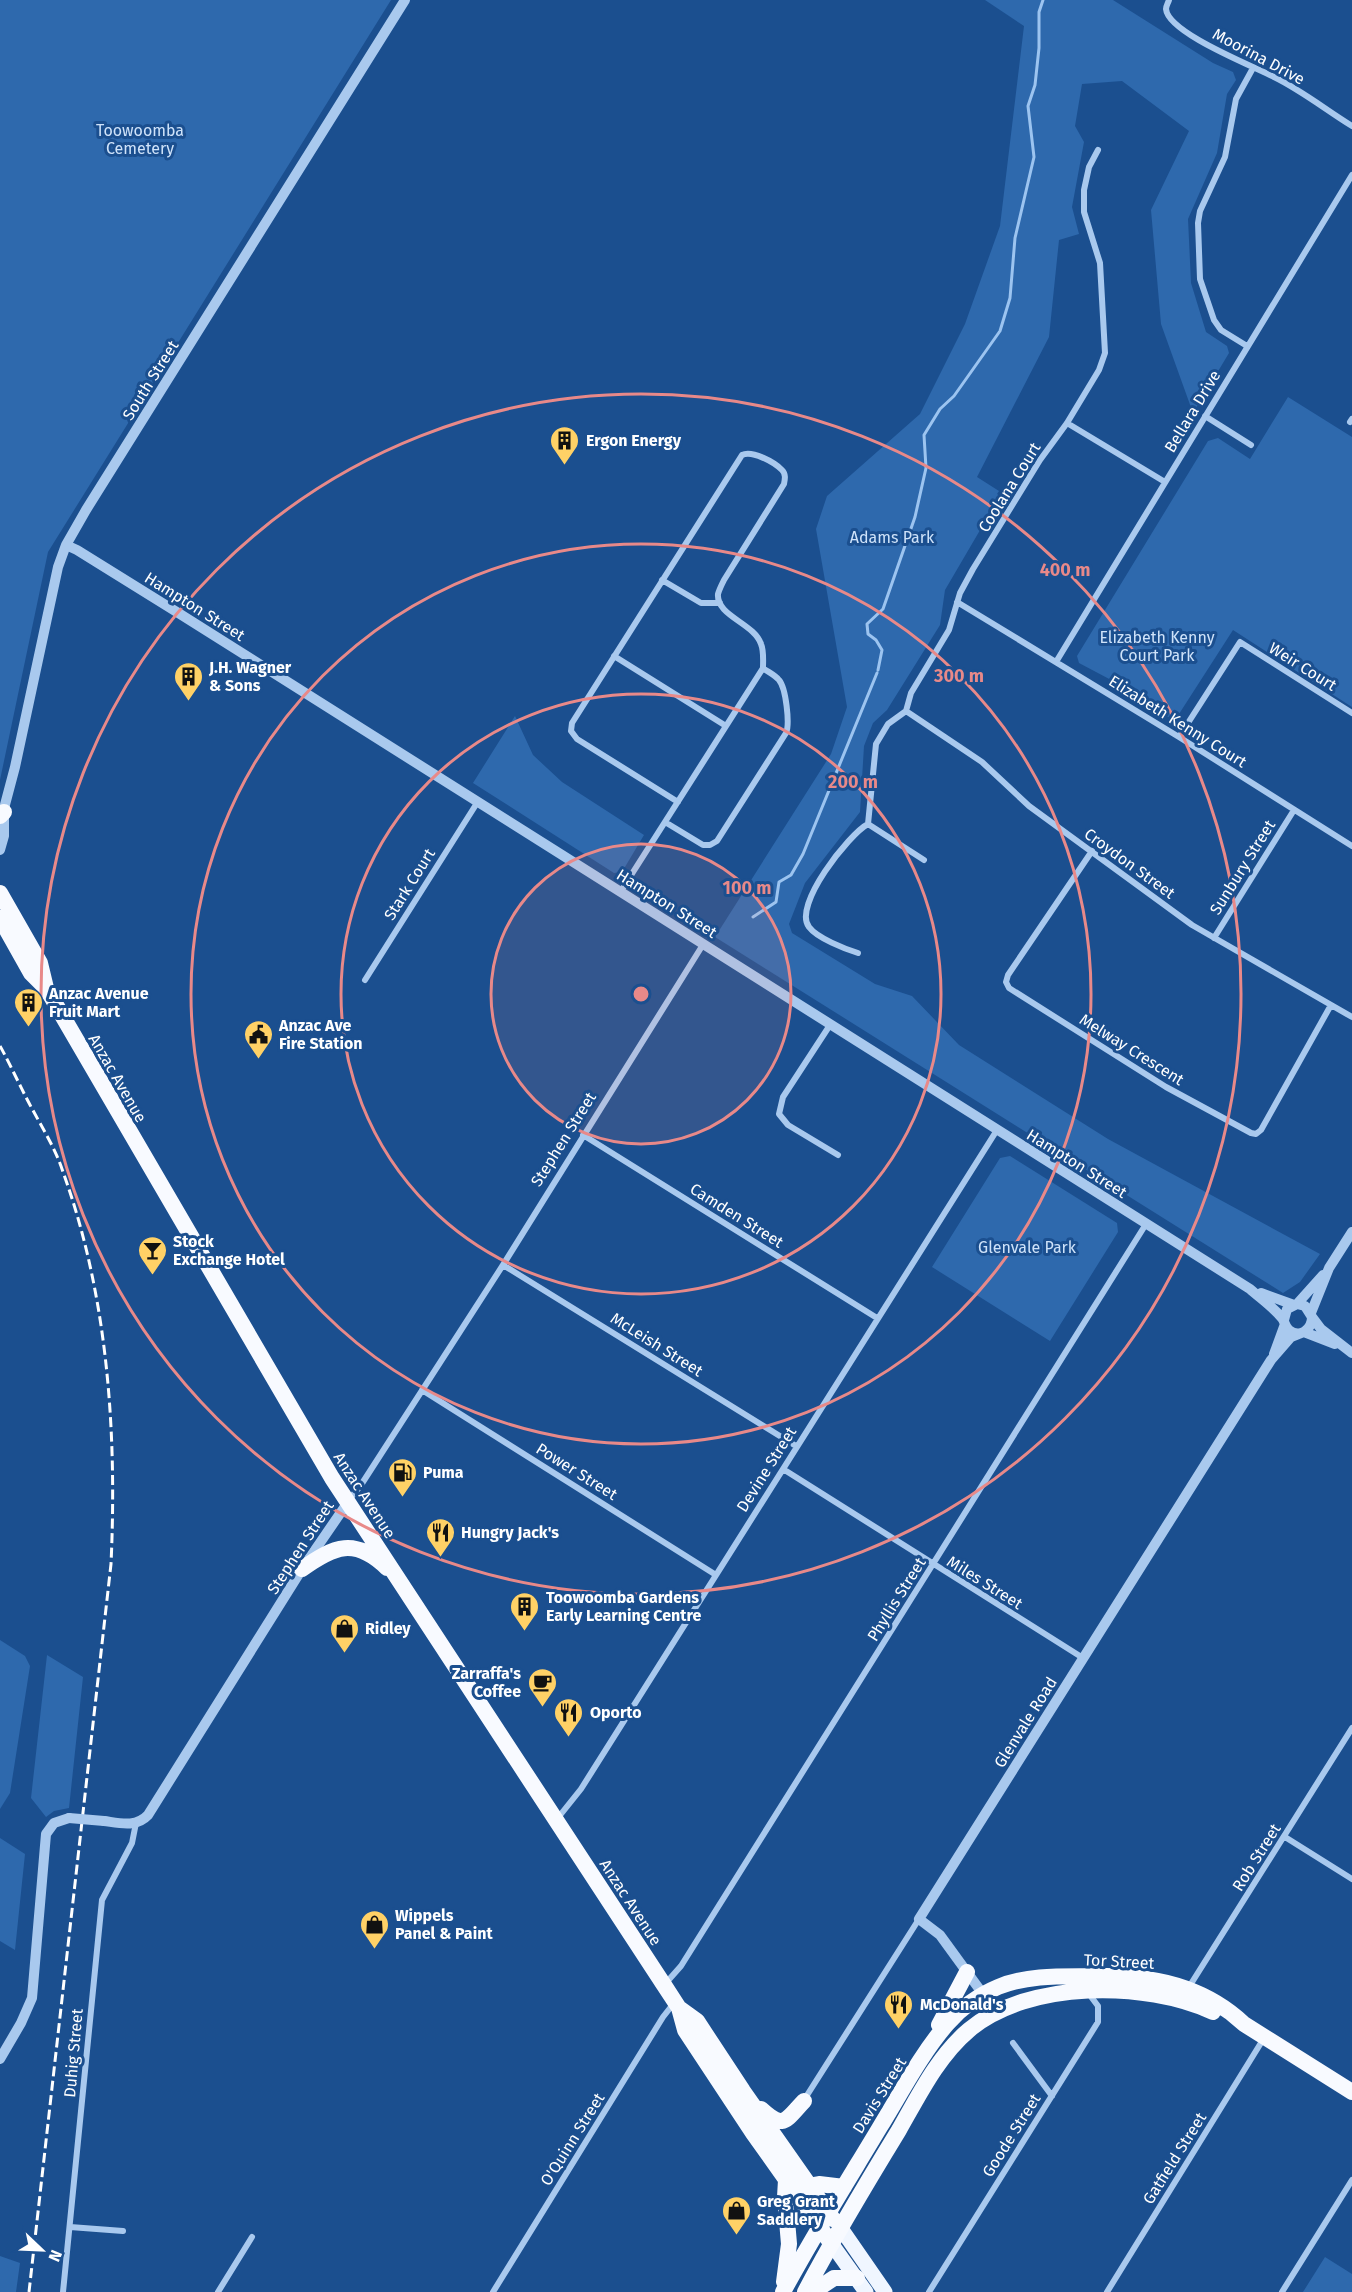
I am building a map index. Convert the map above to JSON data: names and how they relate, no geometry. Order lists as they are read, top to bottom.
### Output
{
  "streets": {
    "highway": ["Anzac Avenue", "Tor Street", "Davis Street"],
    "street": [
      "Moorina Drive",
      "South Street",
      "Bellara Drive",
      "Coolana Court",
      "Hampton Street",
      "Weir Court",
      "Elizabeth Kenny Court",
      "Croydon Street",
      "Sunbury Street",
      "Stark Court",
      "Melway Crescent",
      "Stephen Street",
      "Camden Street",
      "McLeish Street",
      "Devine Street",
      "Power Street",
      "Miles Street",
      "Phyllis Street",
      "Glenvale Road",
      "Rob Street",
      "Duhig Street",
      "Goode Street",
      "O'Quinn Street",
      "Gatfield Street"
    ]
  },
  "crossings": [
    ["South Street", "Hampton Street"],
    ["Bellara Drive", "Elizabeth Kenny Court"],
    ["Coolana Court", "Elizabeth Kenny Court"],
    ["Coolana Court", "Croydon Street"],
    ["Hampton Street", "Stark Court"],
    ["Hampton Street", "Stephen Street"],
    ["Hampton Street", "Devine Street"],
    ["Hampton Street", "Phyllis Street"],
    ["Hampton Street", "Glenvale Road"],
    ["Weir Court", "Elizabeth Kenny Court"],
    ["Elizabeth Kenny Court", "Sunbury Street"],
    ["Croydon Street", "Sunbury Street"],
    ["Croydon Street", "Melway Crescent"],
    ["Anzac Avenue", "Stephen Street"],
    ["Anzac Avenue", "Devine Street"],
    ["Anzac Avenue", "Phyllis Street"],
    ["Anzac Avenue", "Davis Street"],
    ["Anzac Avenue", "O'Quinn Street"],
    ["Stephen Street", "Camden Street"],
    ["Stephen Street", "McLeish Street"],
    ["Stephen Street", "Power Street"],
    ["Stephen Street", "Duhig Street"],
    ["Camden Street", "Devine Street"],
    ["McLeish Street", "Devine Street"],
    ["Devine Street", "Power Street"],
    ["Devine Street", "Miles Street"],
    ["Miles Street", "Phyllis Street"],
    ["Miles Street", "Glenvale Road"],
    ["Rob Street", "Tor Street"],
    ["Tor Street", "Davis Street"],
    ["Tor Street", "Goode Street"],
    ["Tor Street", "Gatfield Street"]
  ],
  "parks": [
    "Toowoomba Cemetery",
    "Adams Park",
    "Elizabeth Kenny Court Park",
    "Glenvale Park"
  ],
  "places": {
    "building": [
      "Ergon Energy",
      "J.H. Wagner & Sons",
      "Anzac Avenue Fruit Mart",
      "Toowoomba Gardens Early Learning Centre"
    ],
    "public building": ["Anzac Ave Fire Station"],
    "bar": ["Stock Exchange Hotel"],
    "fuel station": ["Puma"],
    "restaurant": ["Hungry Jack's", "Oporto", "McDonald's"],
    "shop": ["Ridley", "Wippels Panel & Paint", "Greg Grant Saddlery"],
    "cafe": ["Zarraffa's Coffee"]
  },
  "north": "bottom right",
  "rings": [
    "400 m",
    "300 m",
    "200 m",
    "100 m"
  ]
}
